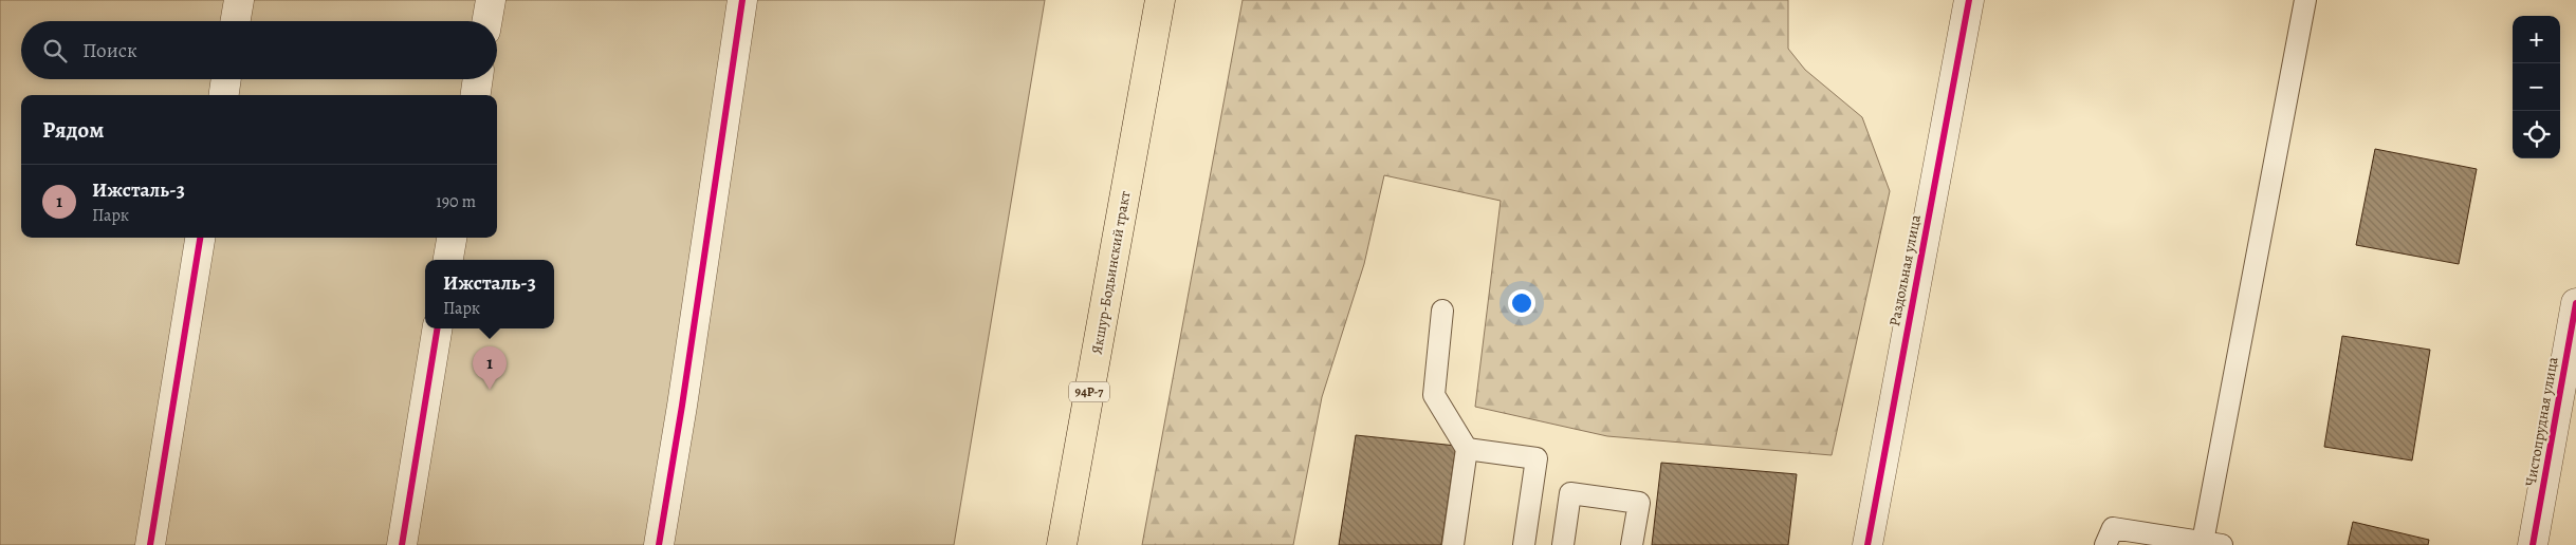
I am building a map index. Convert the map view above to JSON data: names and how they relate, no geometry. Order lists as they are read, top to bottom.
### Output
{
  "streets": {
    "main road": ["Якшур-Бодьинский тракт", "94Р-7"],
    "street": ["Раздольная улица", "Чистопрудная улица"]
  },
  "page": {
    "map_buttons": ["+", "−"],
    "search": "Поиск",
    "heading": "Рядом",
    "list": [
      {
        "mark": "1",
        "name": "Ижсталь-3",
        "note": "Парк",
        "value": "190 m"
      }
    ],
    "popup": ["Ижсталь-3", "Парк"],
    "pins": "1"
  }
}
